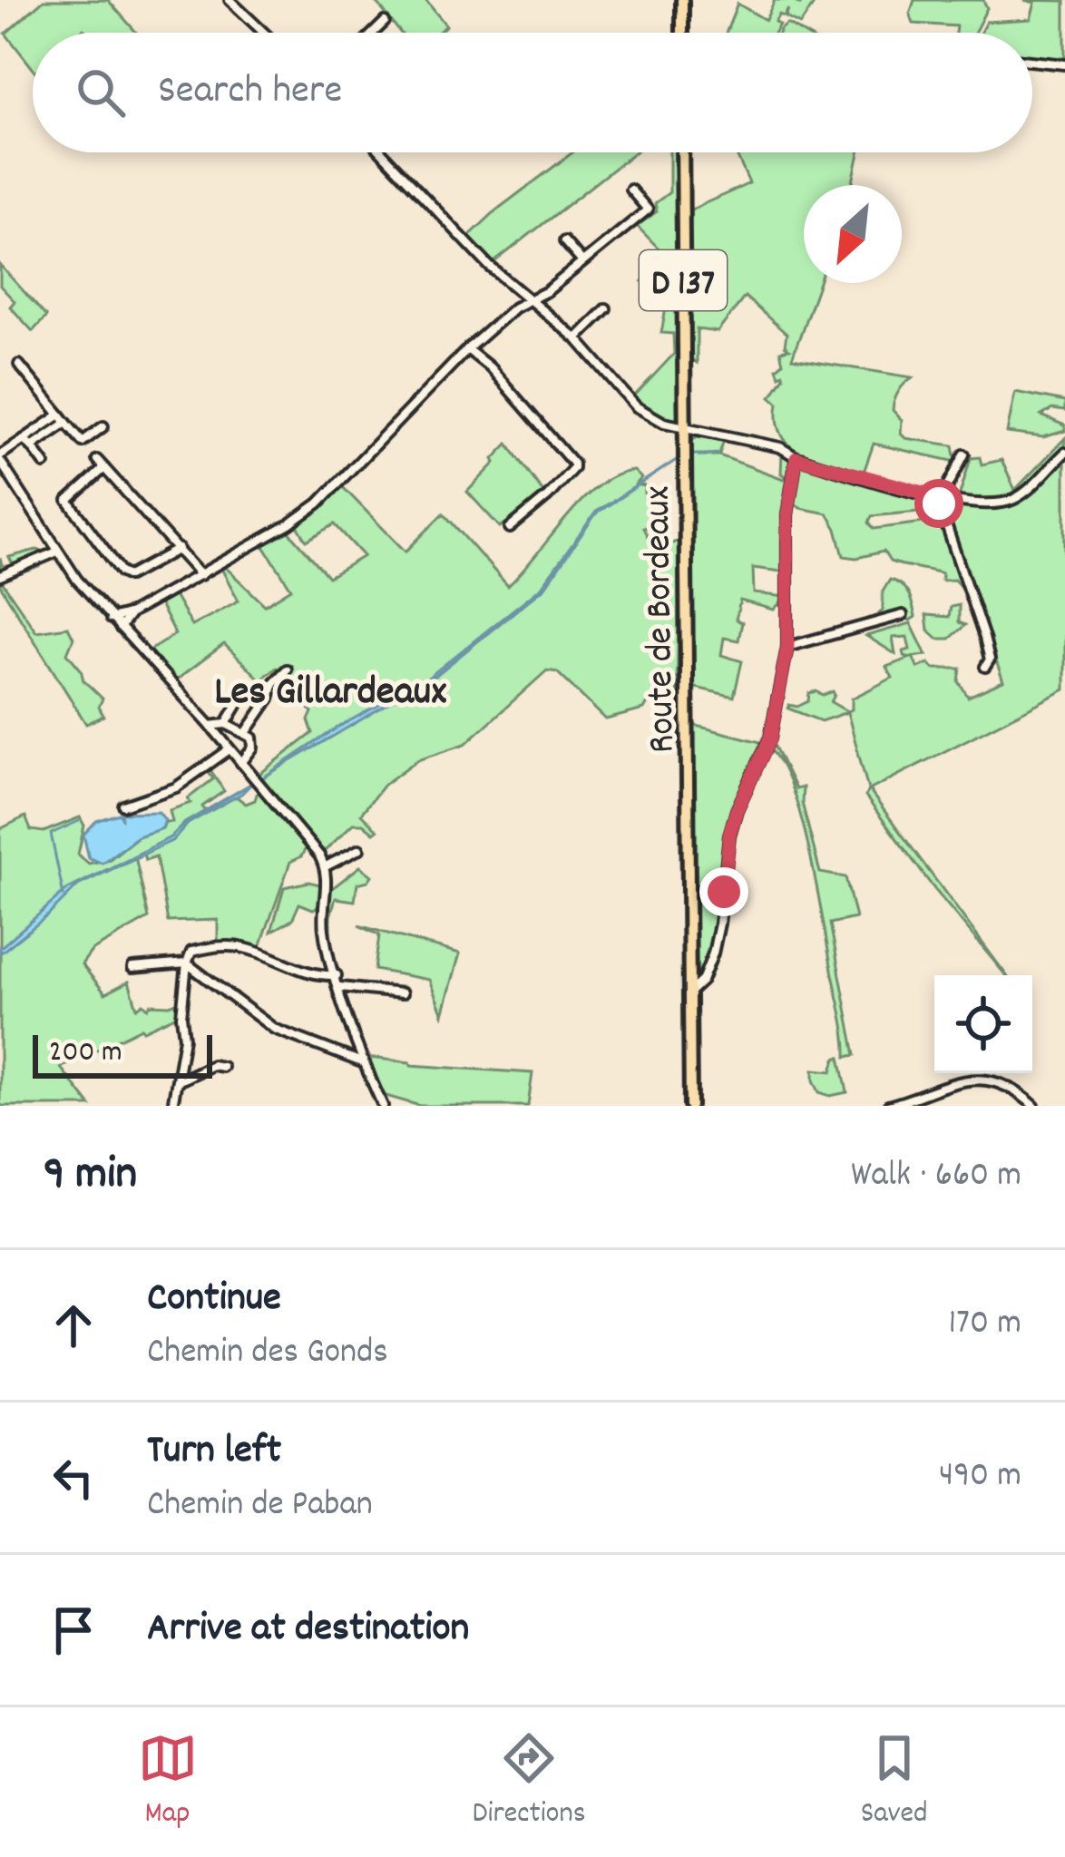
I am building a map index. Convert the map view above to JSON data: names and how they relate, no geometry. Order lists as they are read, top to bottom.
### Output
{
  "streets": {
    "main road": ["D 137", "Route de Bordeaux"]
  },
  "districts": ["Les Gillardeaux"],
  "scale_bar": "200 m",
  "north": "bottom left",
  "page": {
    "search": "Search here",
    "scale": "200 m",
    "heading": ["9 min", "Walk · 660 m"],
    "list": [
      ["Continue", "Chemin des Gonds", "170 m"],
      ["Turn left", "Chemin de Paban", "490 m"],
      "Arrive at destination"
    ],
    "nav": ["Map", "Directions", "Saved"]
  }
}
